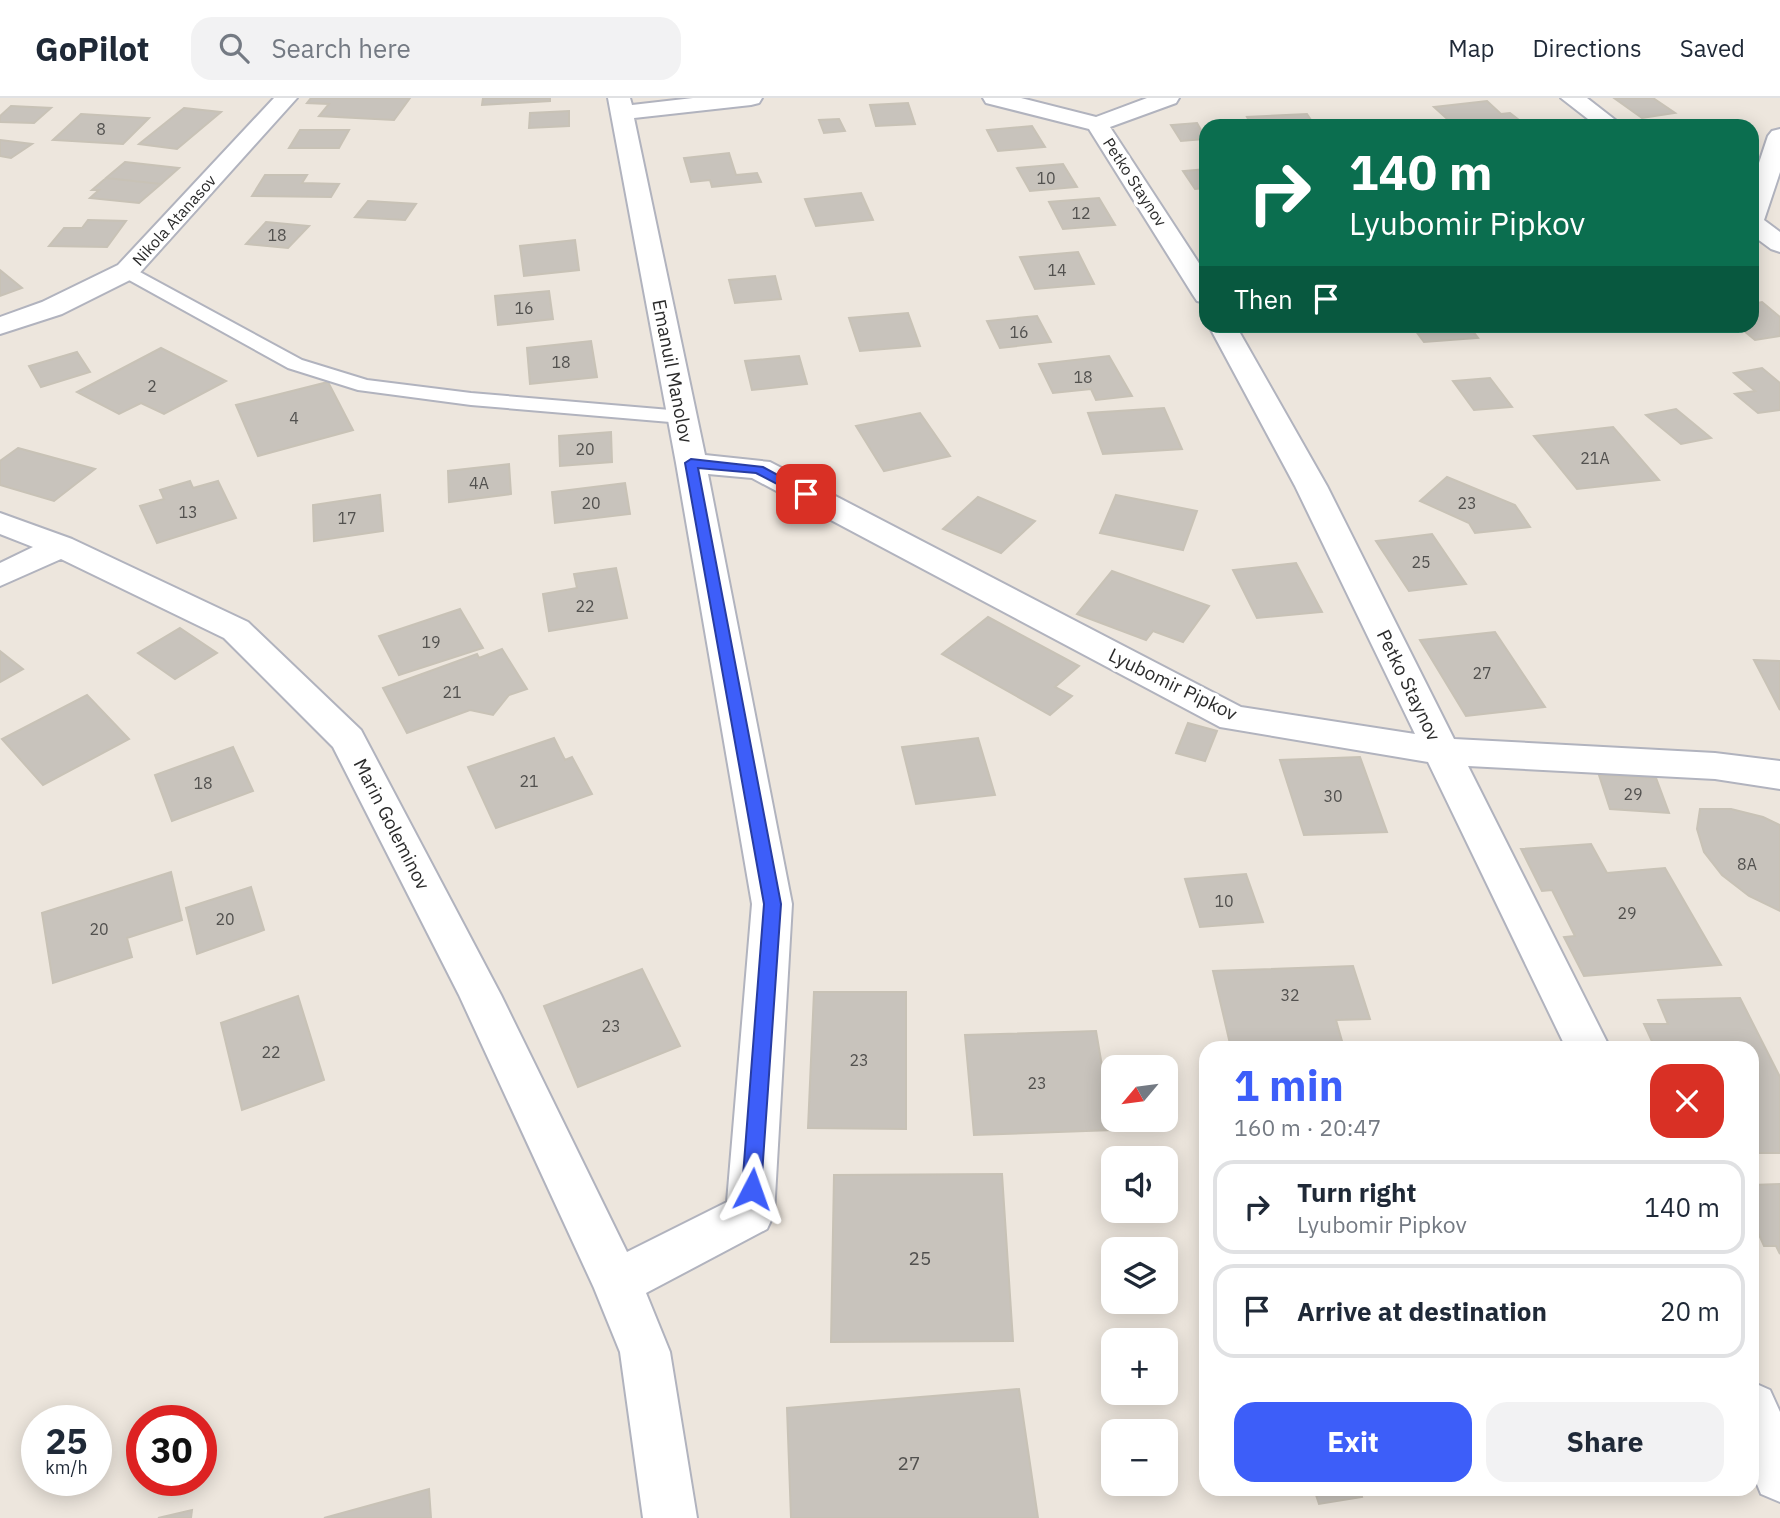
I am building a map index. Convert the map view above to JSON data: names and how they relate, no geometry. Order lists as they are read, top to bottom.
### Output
{
  "streets": {
    "street": [
      "Petko Staynov",
      "Nikola Atanasov",
      "Emanuil Manolov",
      "Lyubomir Pipkov",
      "Marin Goleminov"
    ]
  },
  "crossings": [
    ["Petko Staynov", "Lyubomir Pipkov"],
    ["Emanuil Manolov", "Lyubomir Pipkov"],
    ["Emanuil Manolov", "Marin Goleminov"]
  ],
  "house_numbers": [
    "8",
    "10",
    "12",
    "18",
    "14",
    "16",
    "16",
    "18",
    "18",
    "2",
    "4",
    "20",
    "21А",
    "4А",
    "20",
    "23",
    "13",
    "17",
    "25",
    "22",
    "19",
    "27",
    "21",
    "21",
    "18",
    "29",
    "30",
    "8А",
    "10",
    "29",
    "20",
    "20",
    "32",
    "23",
    "22",
    "23",
    "23",
    "25",
    "27"
  ],
  "north": "bottom left",
  "page": {
    "header": "GoPilot",
    "search": "Search here",
    "nav": ["Map", "Directions", "Saved"],
    "turn": ["140 m", "Lyubomir Pipkov"],
    "then": "Then",
    "heading": ["1 min", "160 m · 20:47"],
    "map_buttons": ["+", "−"],
    "list": [
      {
        "name": "Turn right",
        "note": "Lyubomir Pipkov",
        "value": "140 m"
      },
      {
        "name": "Arrive at destination",
        "value": "20 m"
      }
    ],
    "buttons": ["Exit", "Share"],
    "speed": "25 km/h",
    "limit": "30"
  }
}
